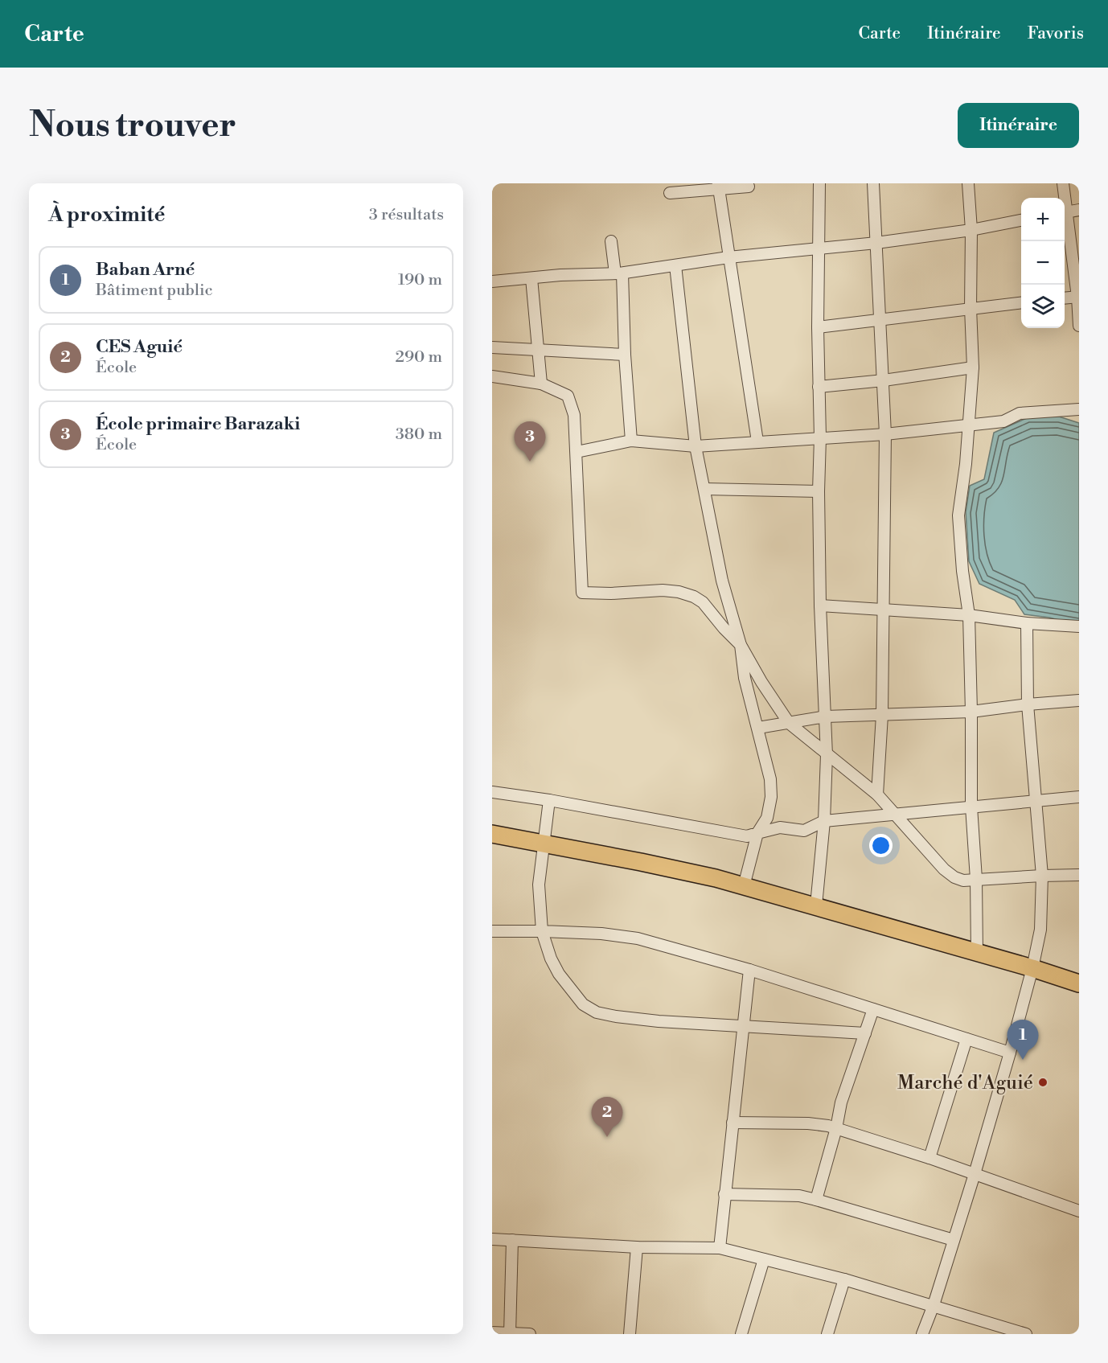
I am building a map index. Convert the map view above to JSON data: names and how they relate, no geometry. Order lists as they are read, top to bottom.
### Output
{
  "places": ["Marché d'Aguié"],
  "page": {
    "header": "Carte",
    "nav": ["Carte", "Itinéraire", "Favoris"],
    "buttons": "Itinéraire",
    "title": "Nous trouver",
    "heading": ["À proximité", "3 résultats"],
    "map_buttons": ["+", "−"],
    "list": [
      {
        "mark": "1",
        "name": "Baban Arné",
        "note": "Bâtiment public",
        "value": "190 m"
      },
      {
        "mark": "2",
        "name": "CES Aguié",
        "note": "École",
        "value": "290 m"
      },
      {
        "mark": "3",
        "name": "École primaire Barazaki",
        "note": "École",
        "value": "380 m"
      }
    ],
    "pins": ["3", "1", "2"]
  }
}
